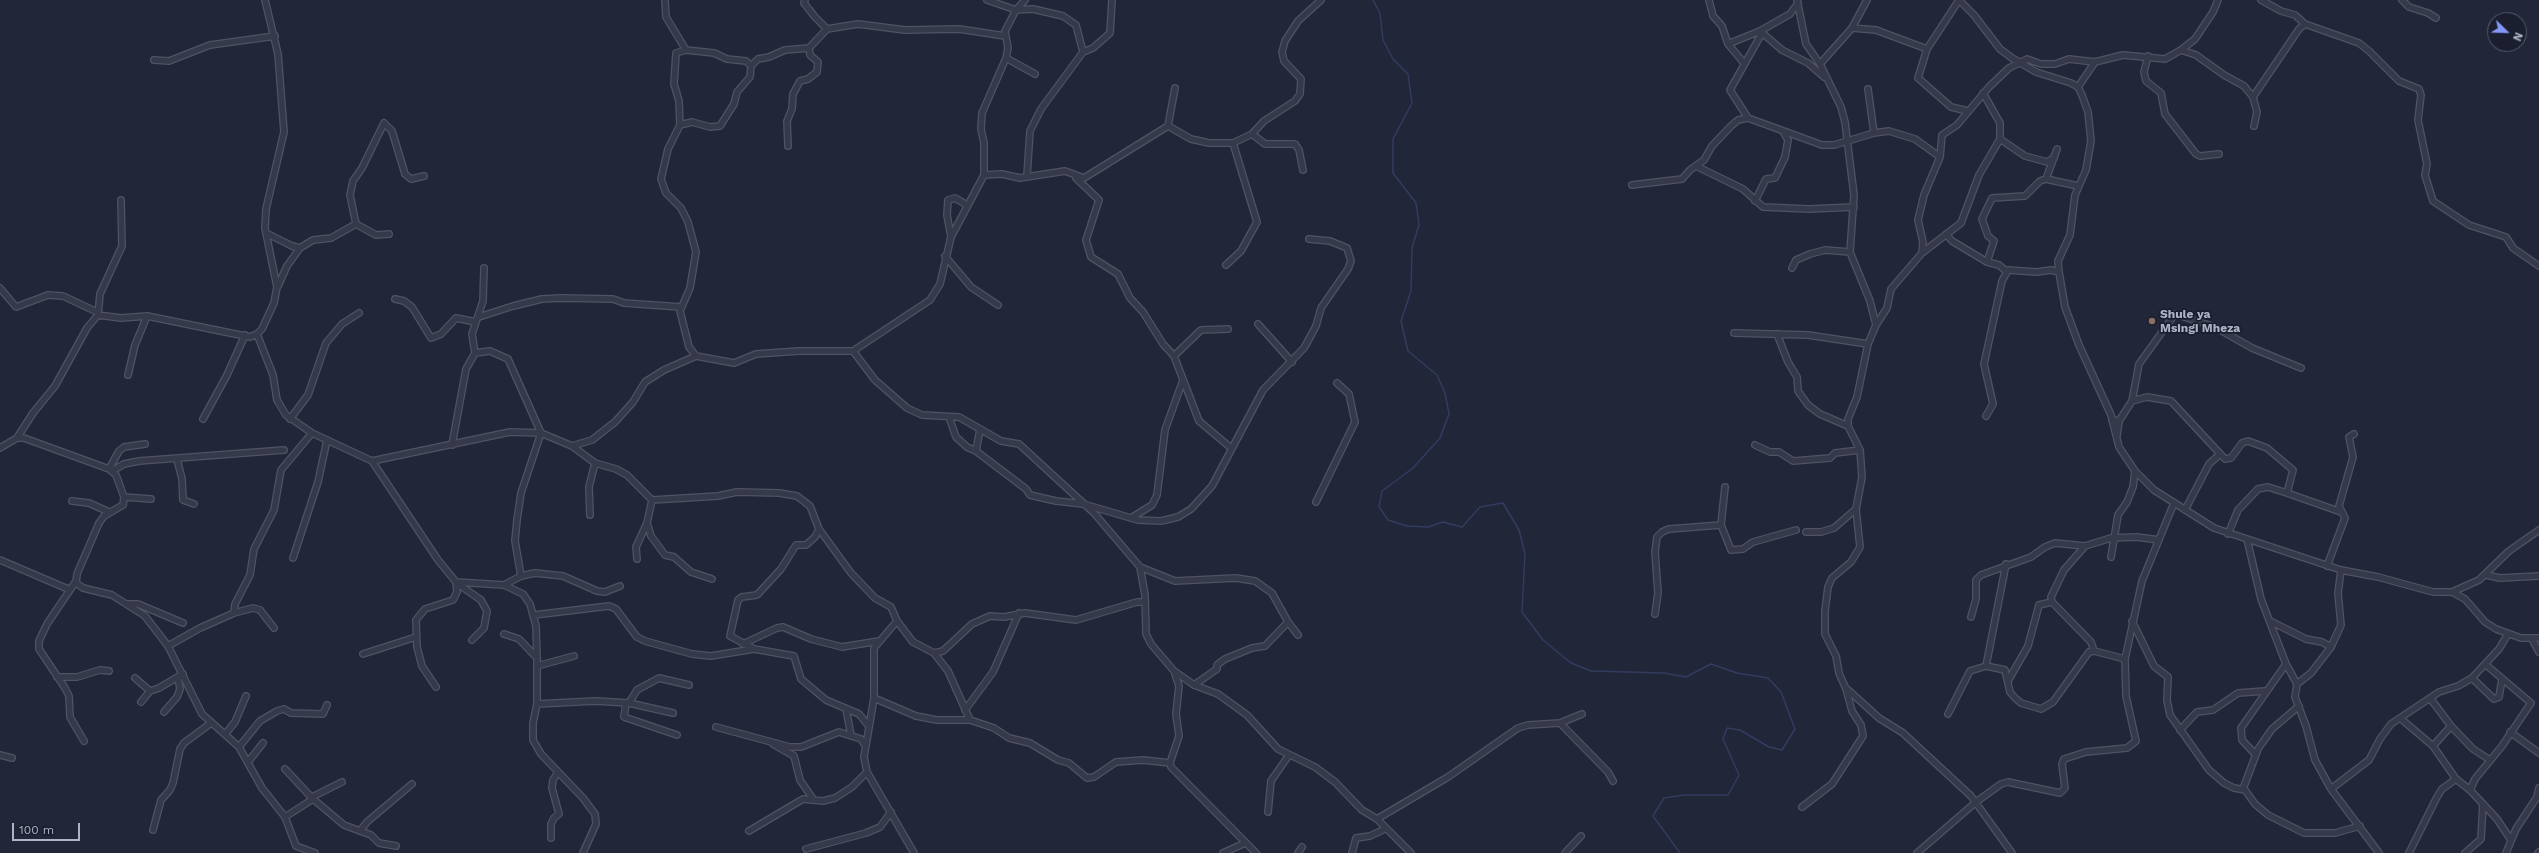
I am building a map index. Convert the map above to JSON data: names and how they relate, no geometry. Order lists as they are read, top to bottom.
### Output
{
  "places": ["Shule ya Msingi Mheza"],
  "scale_bar": "100 m",
  "north": "bottom right"
}
